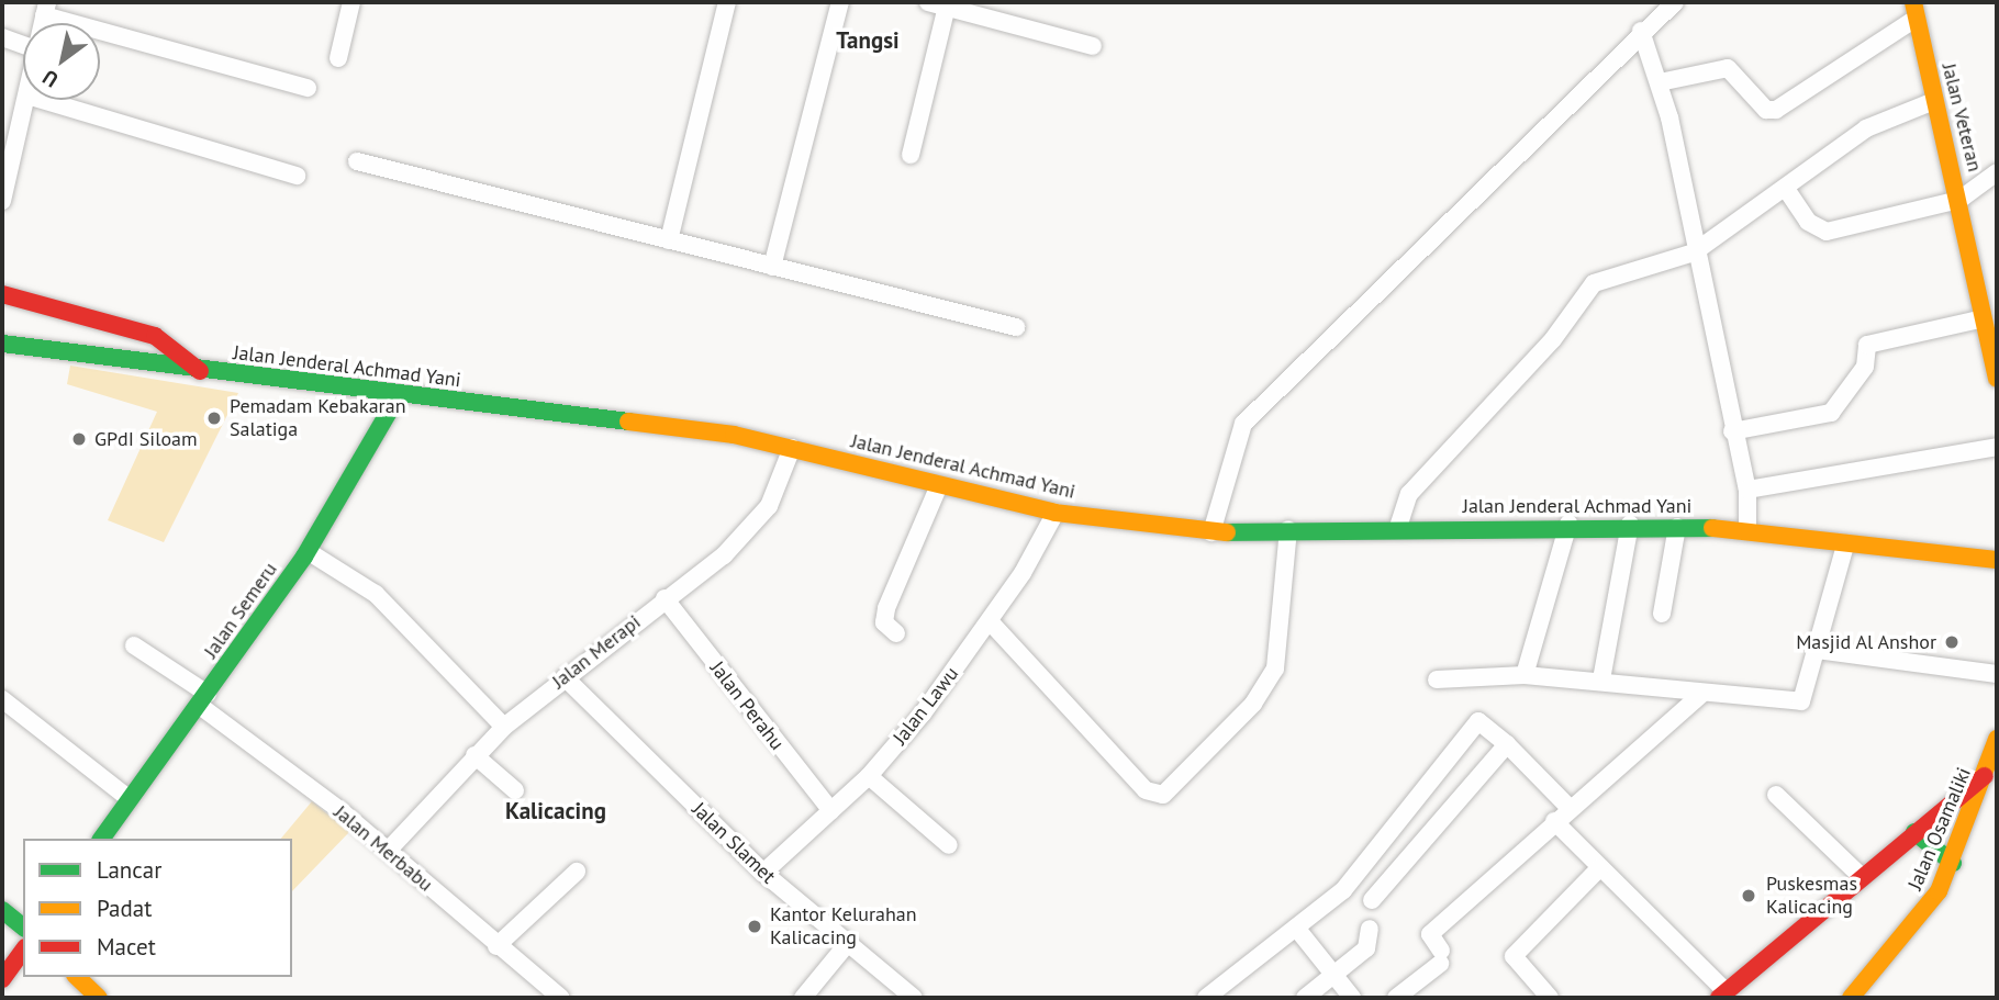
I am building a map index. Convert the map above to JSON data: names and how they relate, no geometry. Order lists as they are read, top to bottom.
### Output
{
  "streets": {
    "main road": [
      "Jalan Veteran",
      "Jalan Jenderal Achmad Yani",
      "Jalan Semeru",
      "Jalan Osamaliki"
    ],
    "street": [
      "Jalan Merapi",
      "Jalan Perahu",
      "Jalan Lawu",
      "Jalan Slamet",
      "Jalan Merbabu"
    ]
  },
  "crossings": [
    ["Jalan Jenderal Achmad Yani", "Jalan Semeru"],
    ["Jalan Jenderal Achmad Yani", "Jalan Merapi"],
    ["Jalan Jenderal Achmad Yani", "Jalan Lawu"],
    ["Jalan Semeru", "Jalan Merbabu"],
    ["Jalan Merapi", "Jalan Perahu"],
    ["Jalan Merapi", "Jalan Slamet"],
    ["Jalan Merapi", "Jalan Merbabu"],
    ["Jalan Perahu", "Jalan Lawu"],
    ["Jalan Lawu", "Jalan Slamet"]
  ],
  "districts": ["Tangsi", "Kalicacing"],
  "places": [
    "Pemadam Kebakaran Salatiga",
    "GPdI Siloam",
    "Masjid Al Anshor",
    "Puskesmas Kalicacing",
    "Kantor Kelurahan Kalicacing"
  ],
  "legend": ["Lancar", "Padat", "Macet"],
  "north": "bottom left"
}
